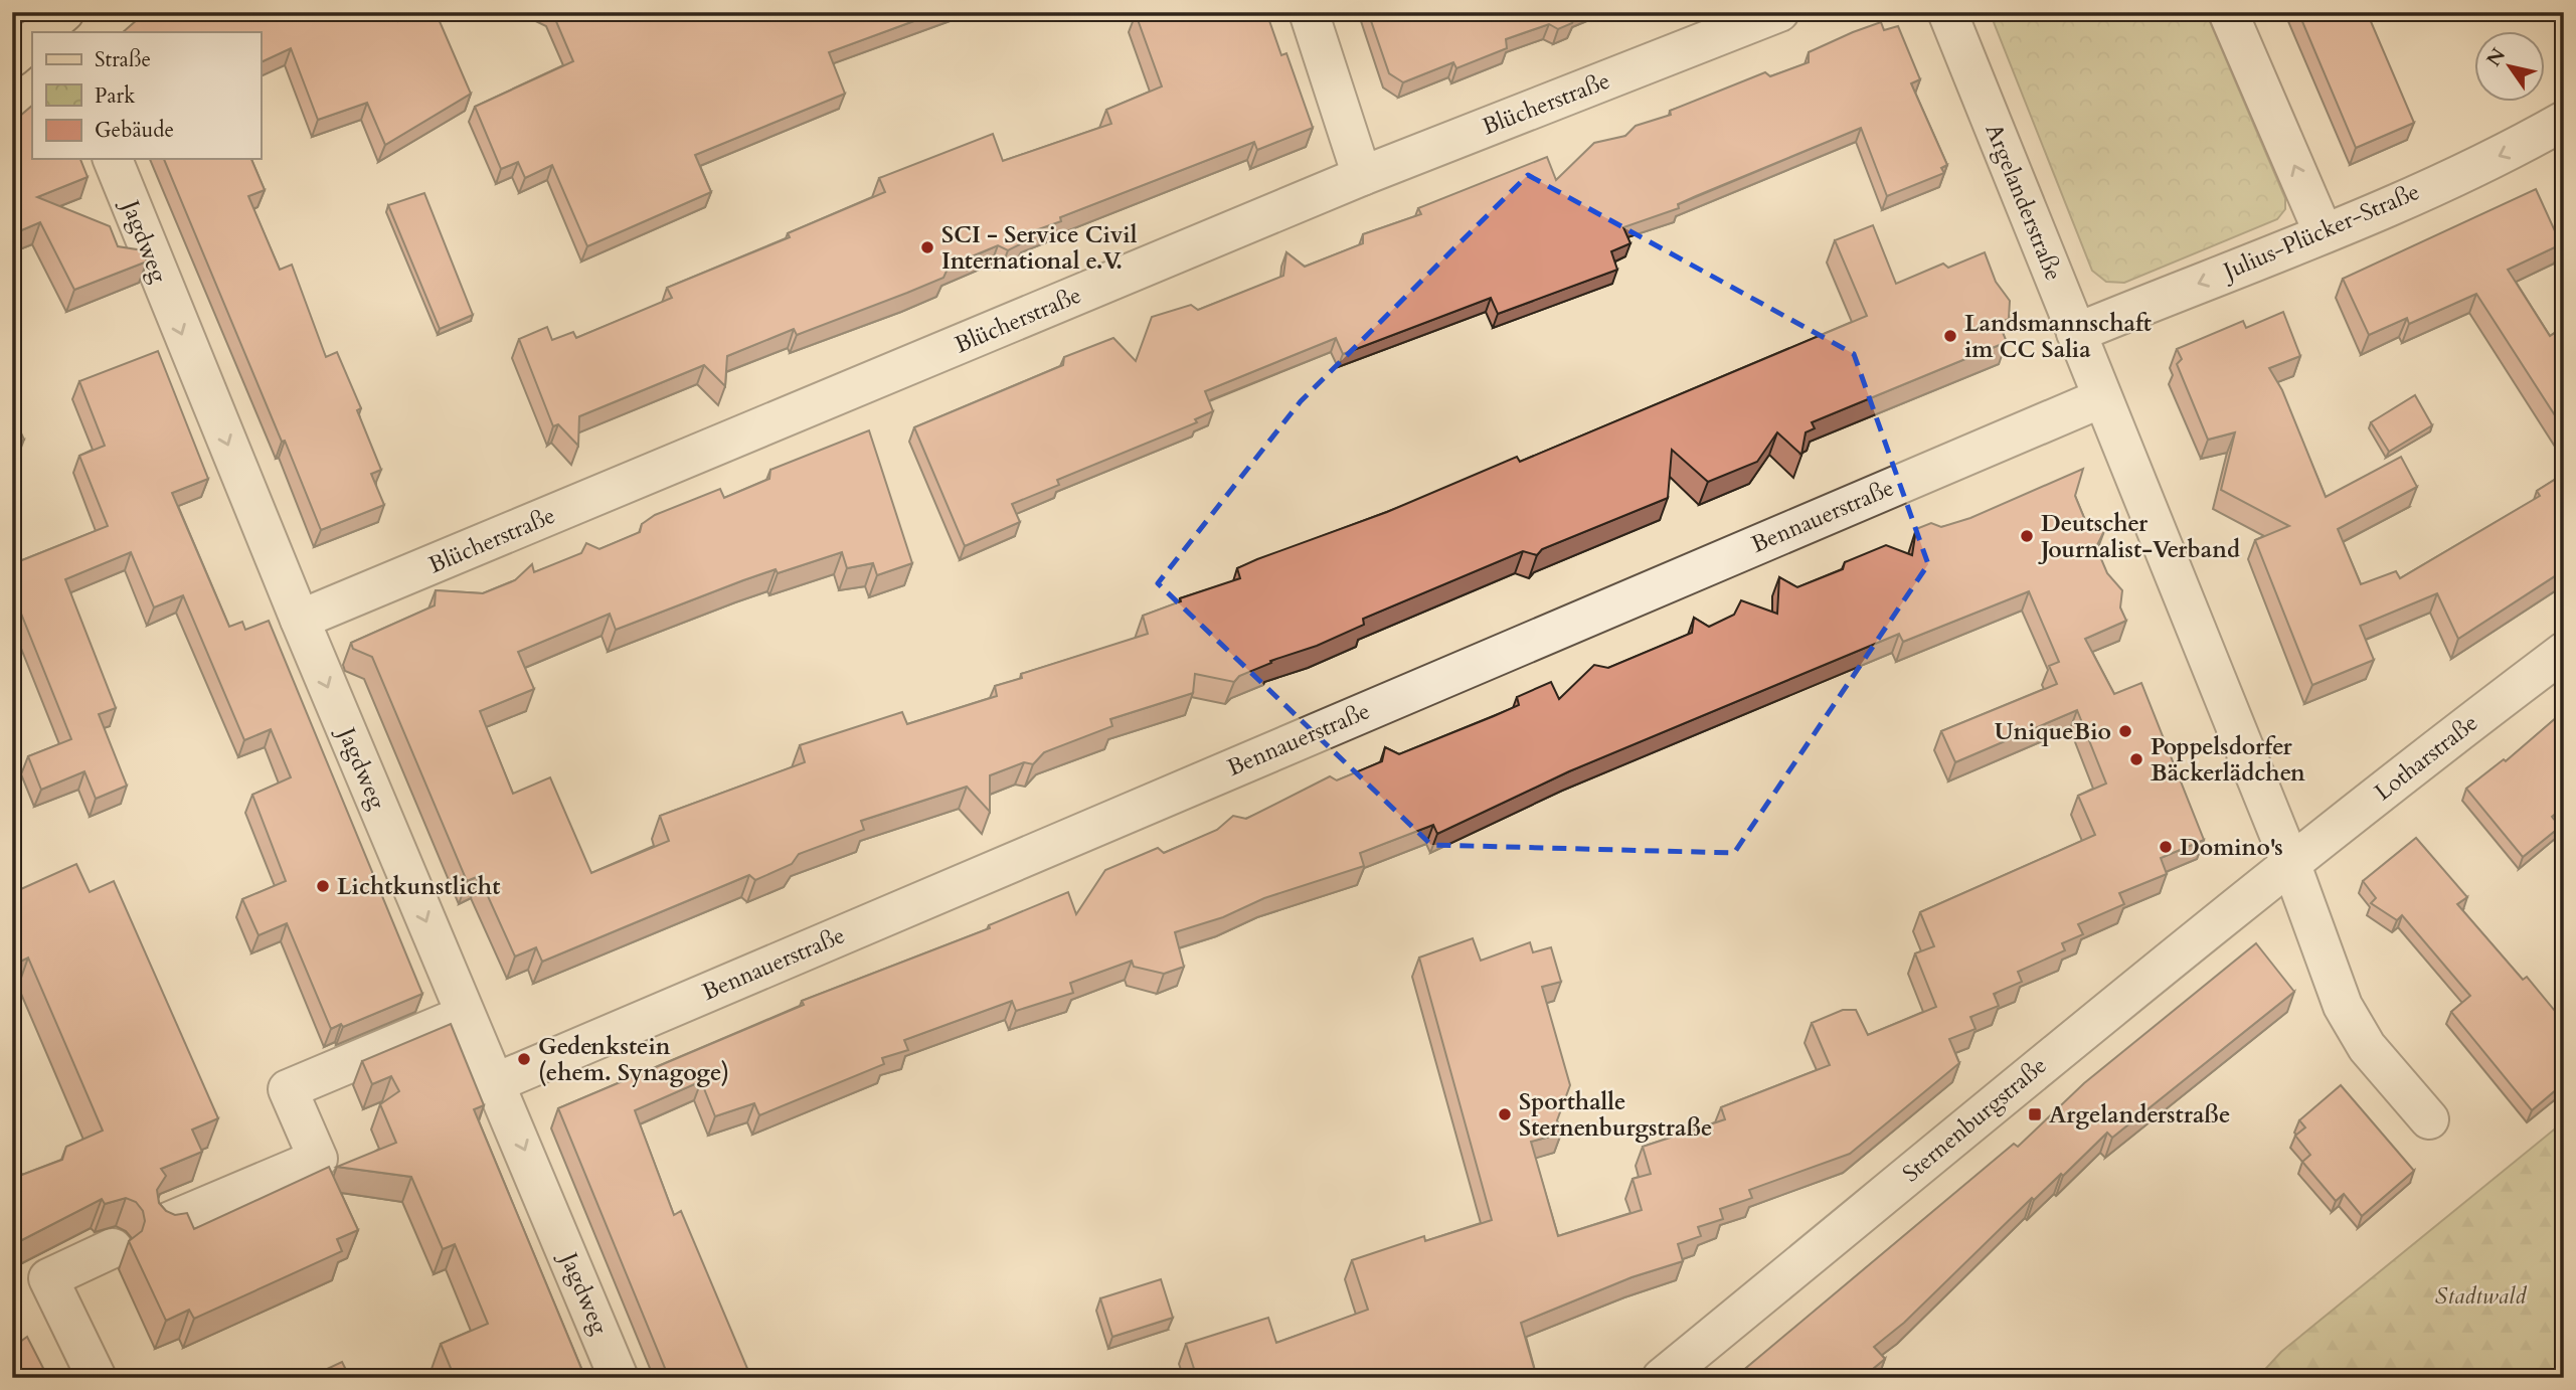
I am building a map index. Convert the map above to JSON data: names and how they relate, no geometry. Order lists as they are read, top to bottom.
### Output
{
  "streets": {
    "street": [
      "Blücherstraße",
      "Argelanderstraße",
      "Julius-Plücker-Straße",
      "Jagdweg",
      "Bennauerstraße",
      "Lotharstraße",
      "Sternenburgstraße"
    ]
  },
  "crossings": [
    ["Blücherstraße", "Jagdweg"],
    ["Argelanderstraße", "Julius-Plücker-Straße"],
    ["Argelanderstraße", "Bennauerstraße"],
    ["Argelanderstraße", "Lotharstraße"],
    ["Argelanderstraße", "Sternenburgstraße"],
    ["Jagdweg", "Bennauerstraße"],
    ["Lotharstraße", "Sternenburgstraße"]
  ],
  "one_way": ["Julius-Plücker-Straße", "Jagdweg"],
  "parks": ["Stadtwald"],
  "places": {
    "other": [
      "SCI - Service Civil International e.V.",
      "Landsmannschaft im CC Salia",
      "Deutscher Journalist-Verband",
      "UniqueBio",
      "Poppelsdorfer Bäckerlädchen",
      "Domino's",
      "Lichtkunstlicht",
      "Gedenkstein (ehem. Synagoge)",
      "Sporthalle Sternenburgstraße"
    ],
    "transit": ["Argelanderstraße"]
  },
  "legend": ["Straße", "Park", "Gebäude"],
  "north": "top left"
}
